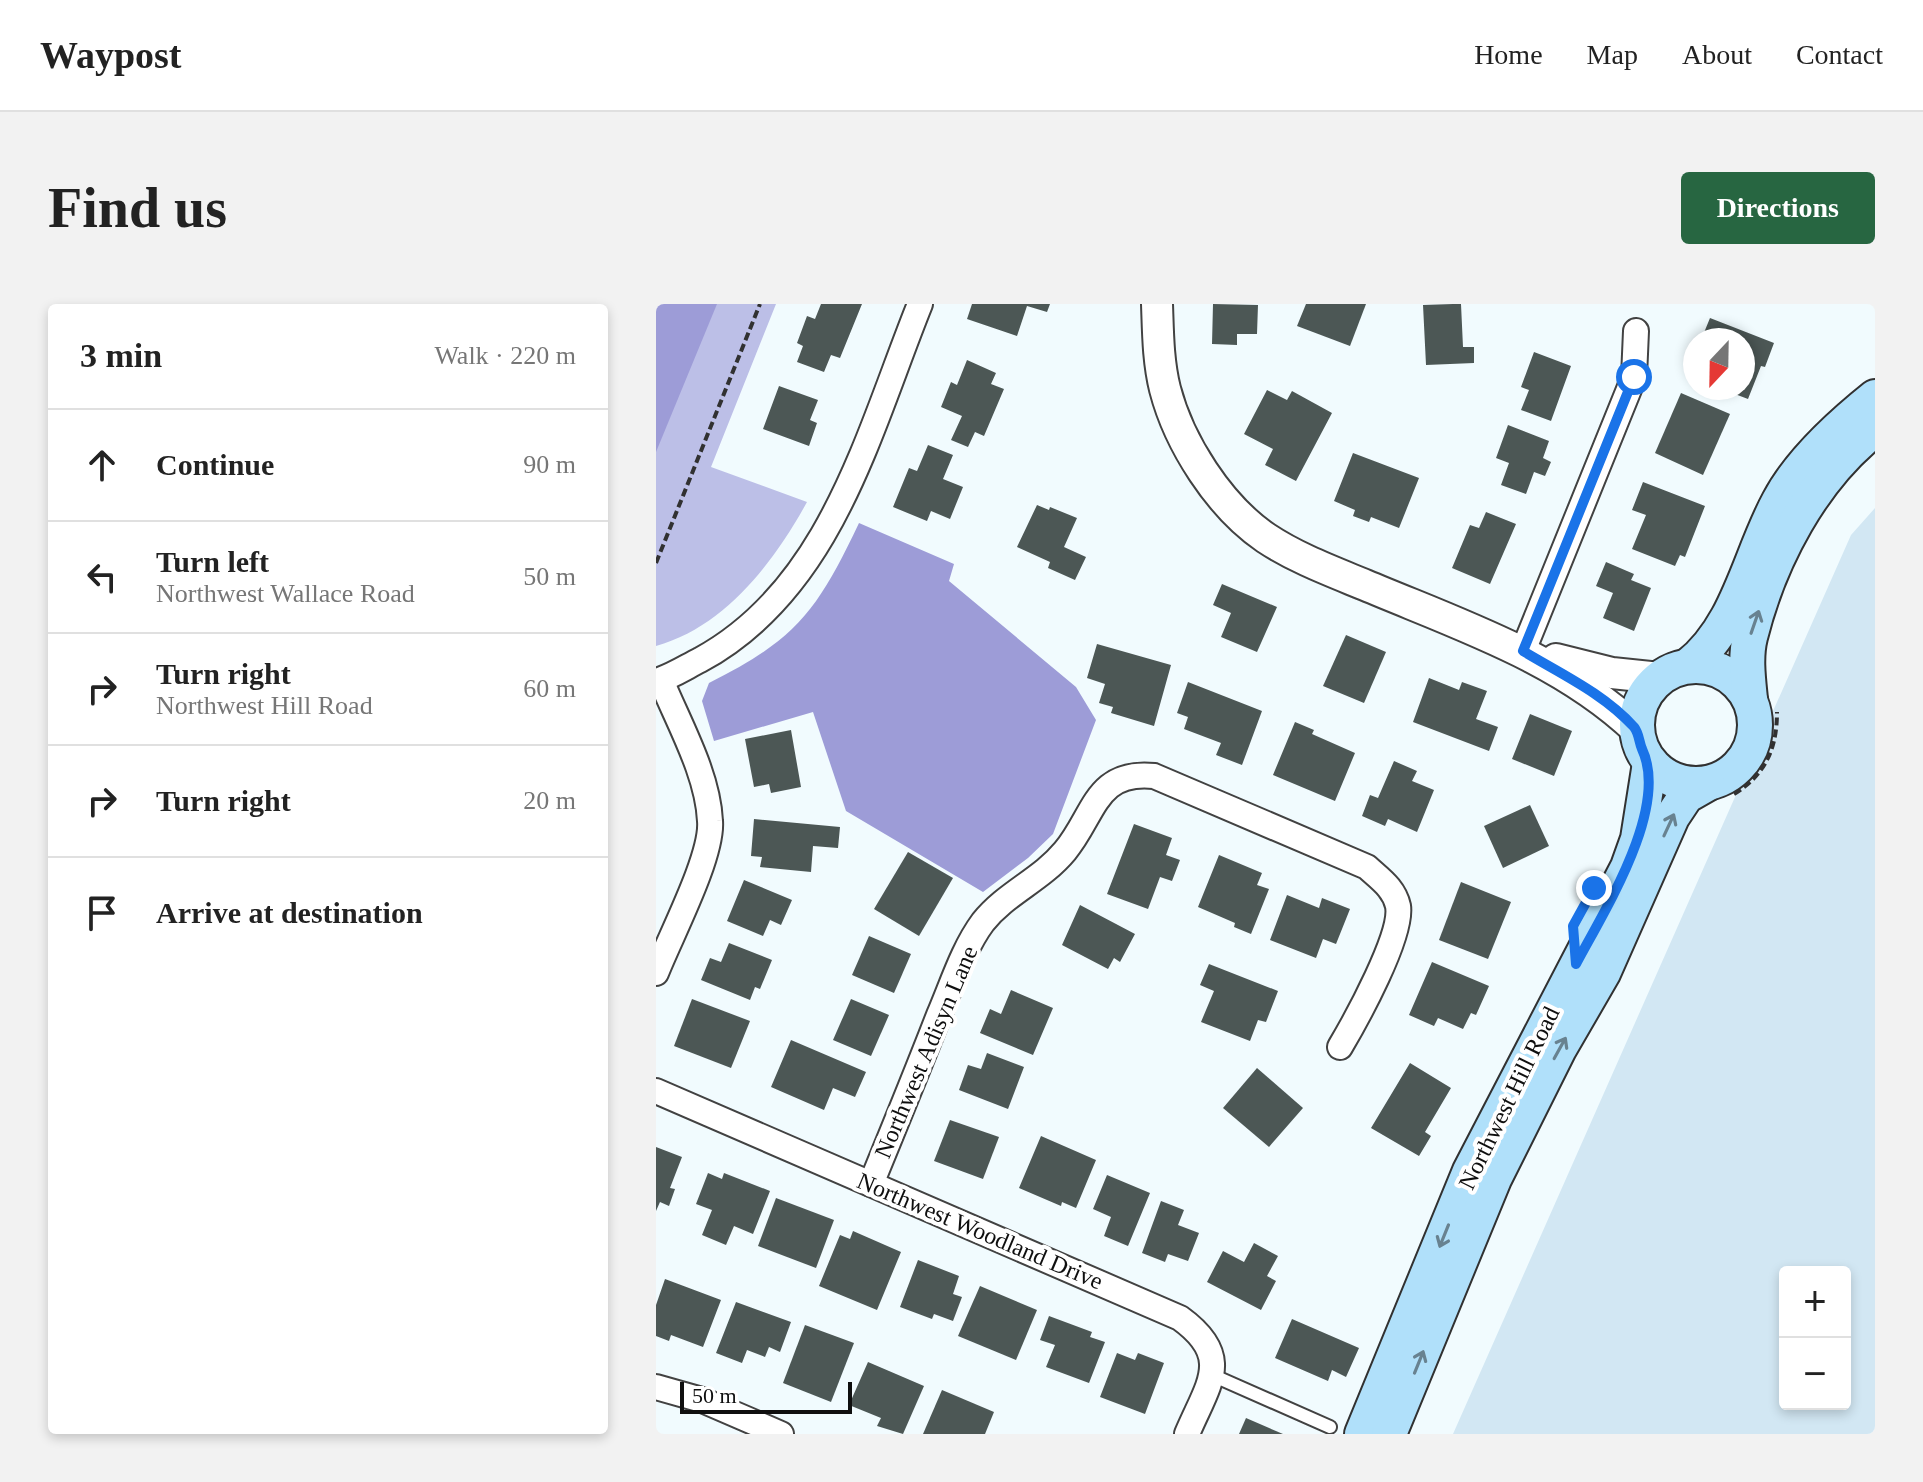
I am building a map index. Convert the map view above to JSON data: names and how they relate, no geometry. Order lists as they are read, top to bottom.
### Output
{
  "streets": {
    "main road": ["Northwest Hill Road"],
    "street": ["Northwest Adisyn Lane", "Northwest Woodland Drive"]
  },
  "crossings": [
    ["Northwest Adisyn Lane", "Northwest Woodland Drive"]
  ],
  "scale_bar": "50 m",
  "north": "bottom",
  "page": {
    "header": "Waypost",
    "nav": [
      "Home",
      "Map",
      "About",
      "Contact"
    ],
    "buttons": "Directions",
    "title": "Find us",
    "heading": ["3 min", "Walk · 220 m"],
    "list": [
      ["Continue", "90 m"],
      ["Turn left", "Northwest Wallace Road", "50 m"],
      ["Turn right", "Northwest Hill Road", "60 m"],
      ["Turn right", "20 m"],
      "Arrive at destination"
    ],
    "map_buttons": ["+", "−"],
    "scale": "50 m"
  }
}
